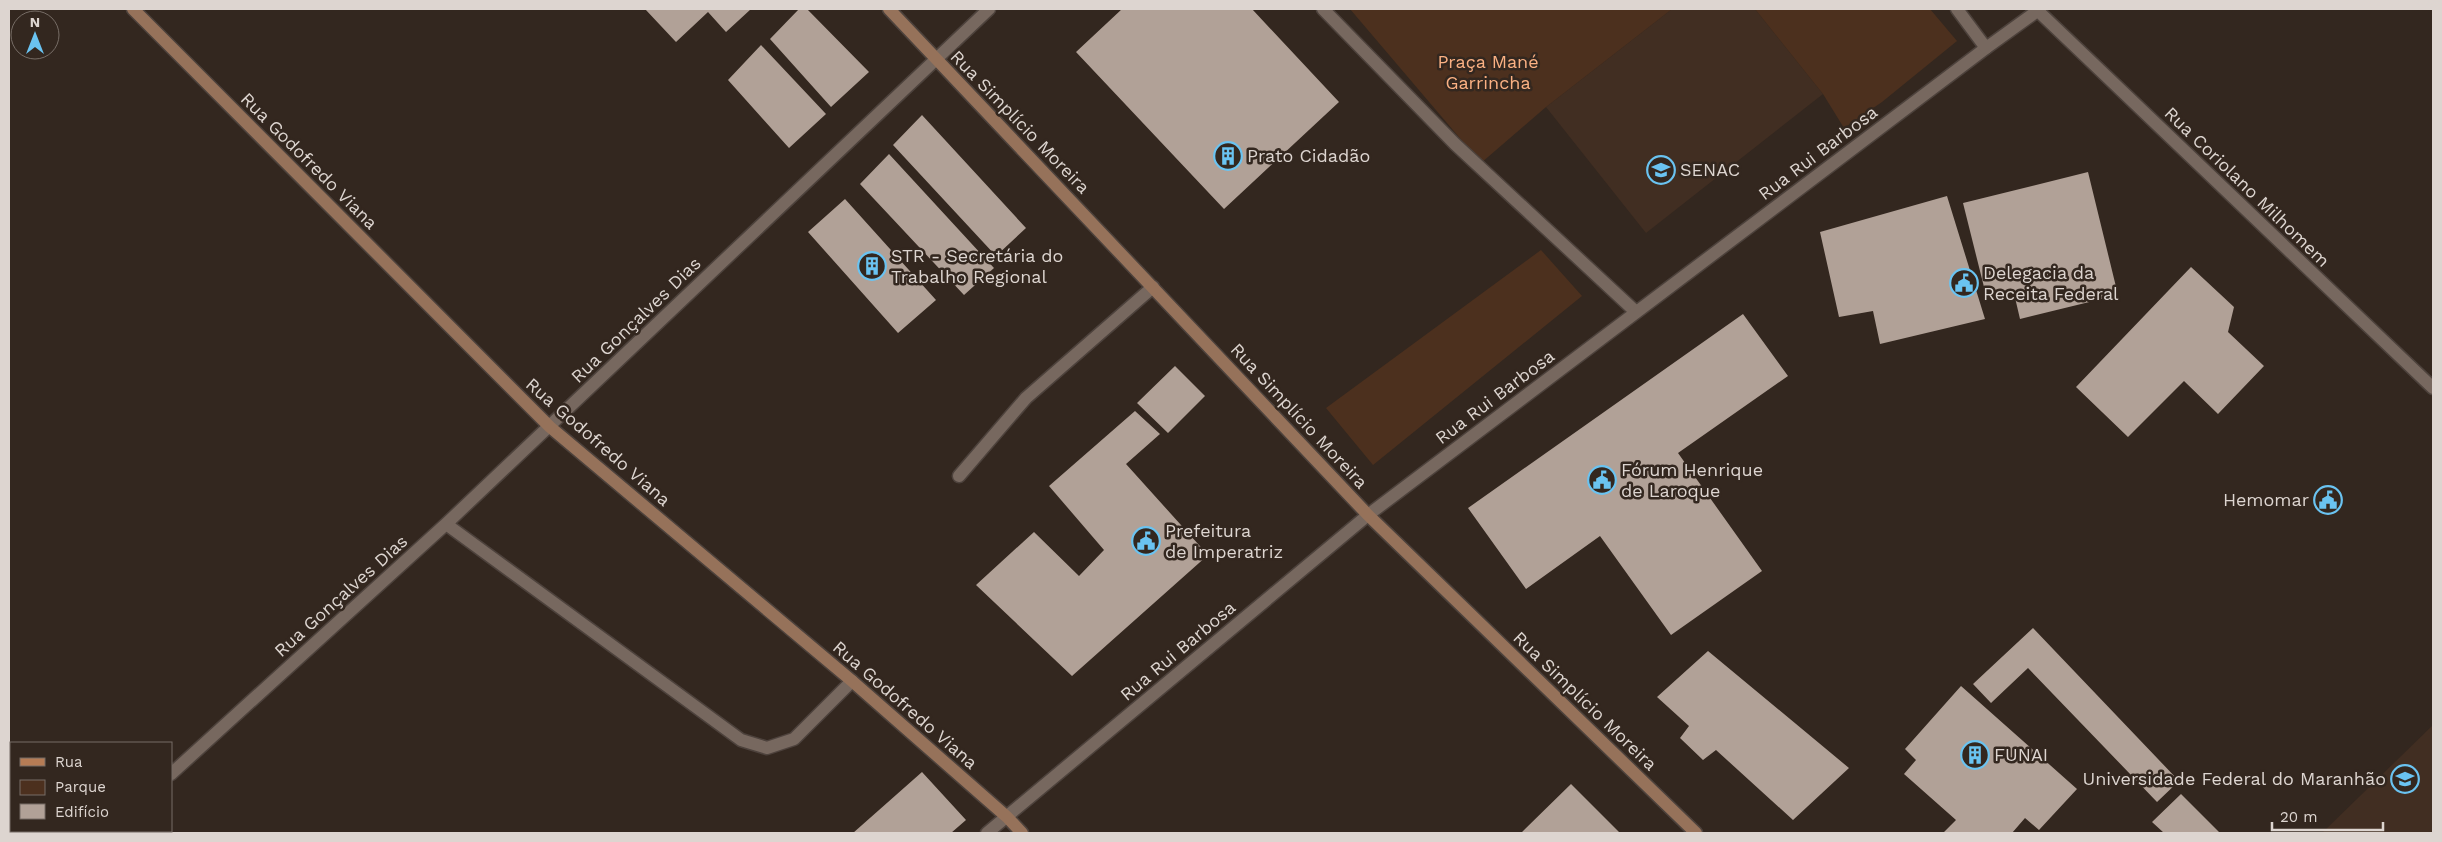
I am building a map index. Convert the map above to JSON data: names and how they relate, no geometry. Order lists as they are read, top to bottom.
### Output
{
  "streets": {
    "main road": ["Rua Simplício Moreira", "Rua Godofredo Viana"],
    "street": ["Rua Rui Barbosa", "Rua Coriolano Milhomem", "Rua Gonçalves Dias"]
  },
  "crossings": [
    ["Rua Simplício Moreira", "Rua Rui Barbosa"],
    ["Rua Simplício Moreira", "Rua Gonçalves Dias"],
    ["Rua Rui Barbosa", "Rua Godofredo Viana"],
    ["Rua Rui Barbosa", "Rua Coriolano Milhomem"],
    ["Rua Godofredo Viana", "Rua Gonçalves Dias"]
  ],
  "parks": ["Praça Mané Garrincha"],
  "places": {
    "building": ["Prato Cidadão", "STR - Secretária do Trabalho Regional", "FUNAI"],
    "school or university": ["SENAC", "Universidade Federal do Maranhão"],
    "public building": [
      "Delegacia da Receita Federal",
      "Fórum Henrique de Laroque",
      "Hemomar",
      "Prefeitura de Imperatriz"
    ]
  },
  "legend": ["Rua", "Parque", "Edifício"],
  "scale_bar": "20 m",
  "north": "top"
}
